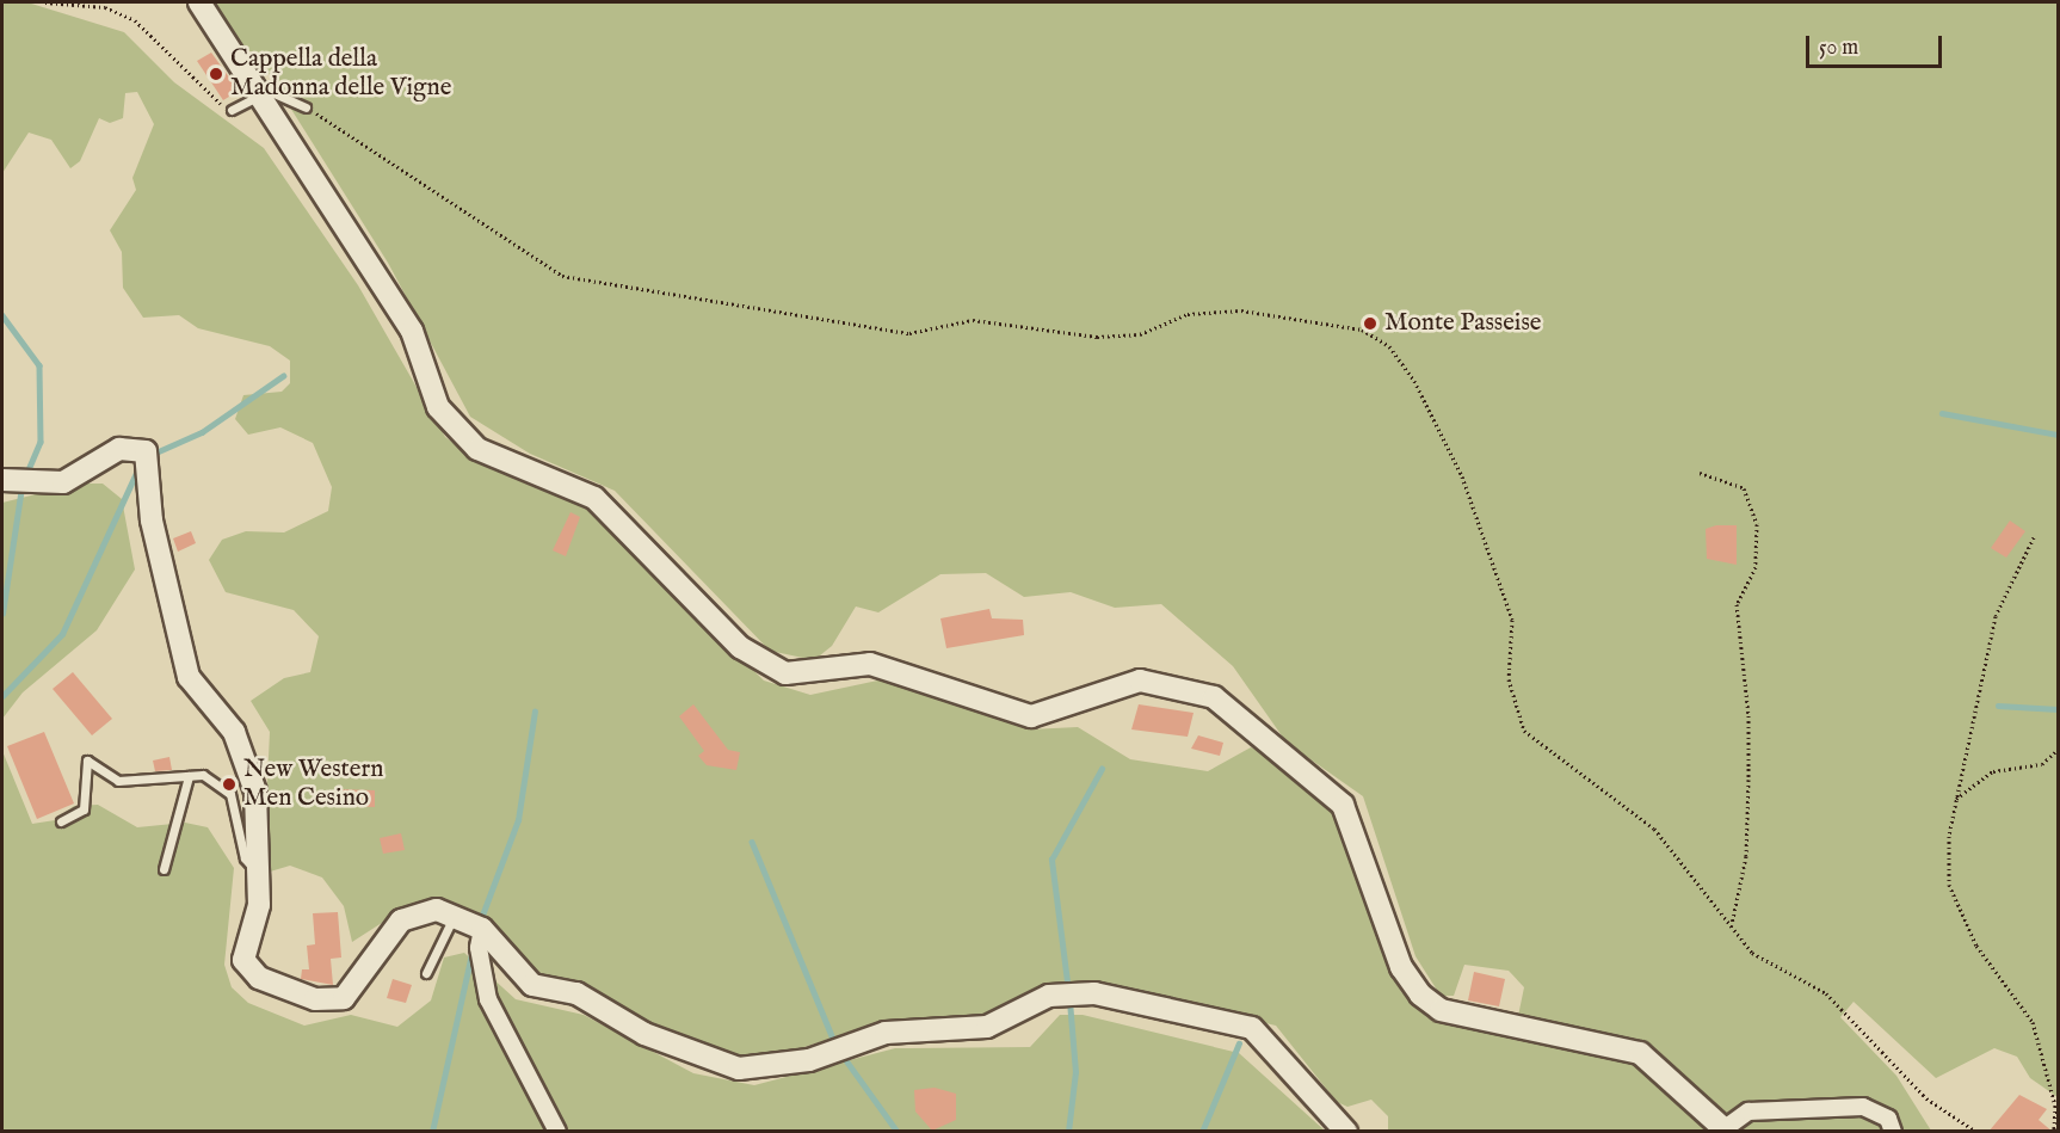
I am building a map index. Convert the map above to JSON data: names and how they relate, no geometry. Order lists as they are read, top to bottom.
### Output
{
  "places": ["Cappella della Madonna delle Vigne", "Monte Passeise", "New Western Men Cesino"],
  "scale_bar": "50 m"
}
